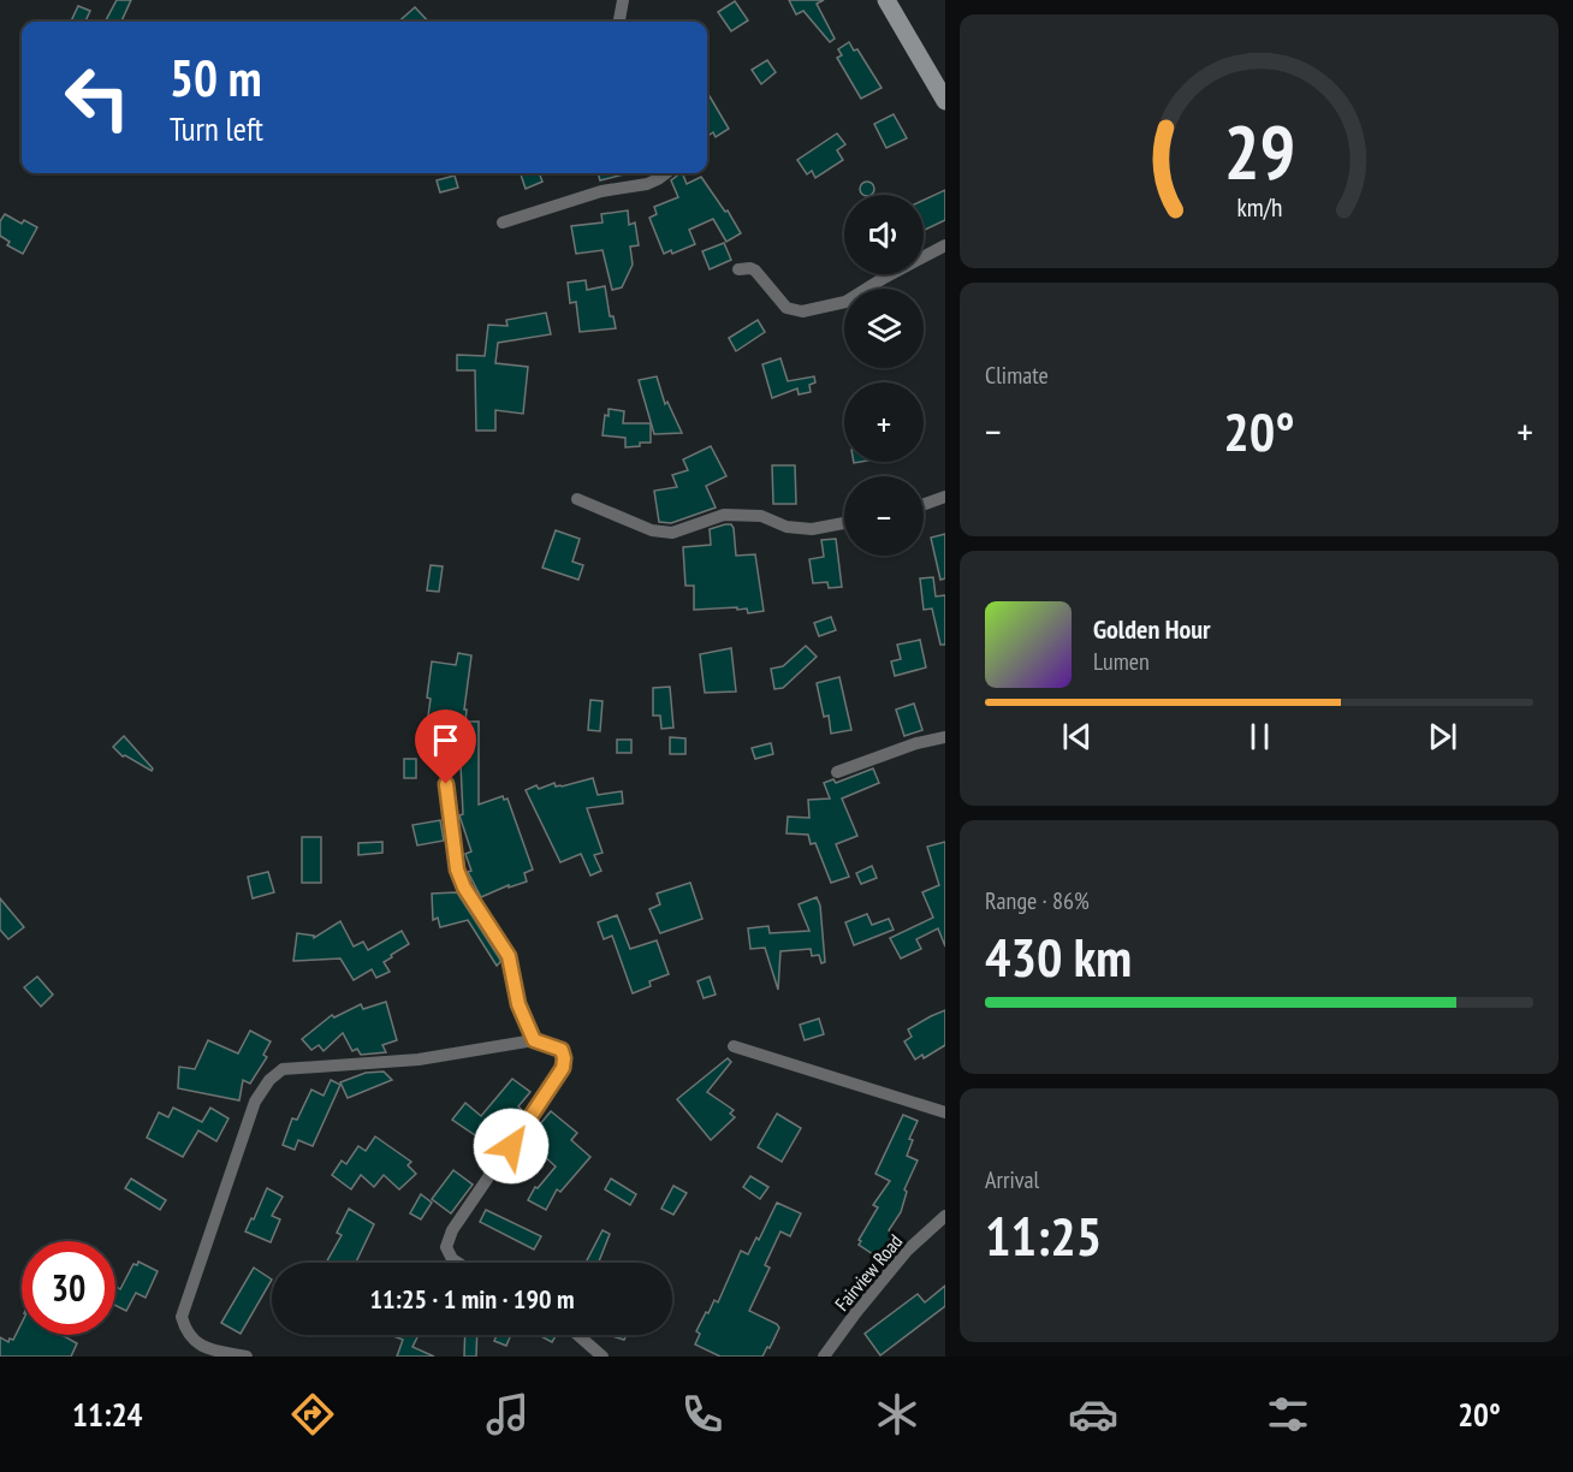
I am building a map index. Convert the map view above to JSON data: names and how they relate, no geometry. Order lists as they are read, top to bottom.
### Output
{
  "streets": {
    "street": ["Fairview Road"]
  },
  "page": {
    "turn": ["50 m", "Turn left"],
    "map_buttons": ["+", "−"],
    "tile": [
      "Climate",
      ["Range · 86%", "430 km"],
      ["Arrival", "11:25"]
    ],
    "heat": ["−", "20°", "+"],
    "song": ["Golden Hour", "Lumen"],
    "limit": "30",
    "trip": "11:25 · 1 min · 190 m",
    "tabs": ["11:24", "20°"],
    "gauge": ["29", "km/h"]
  }
}
